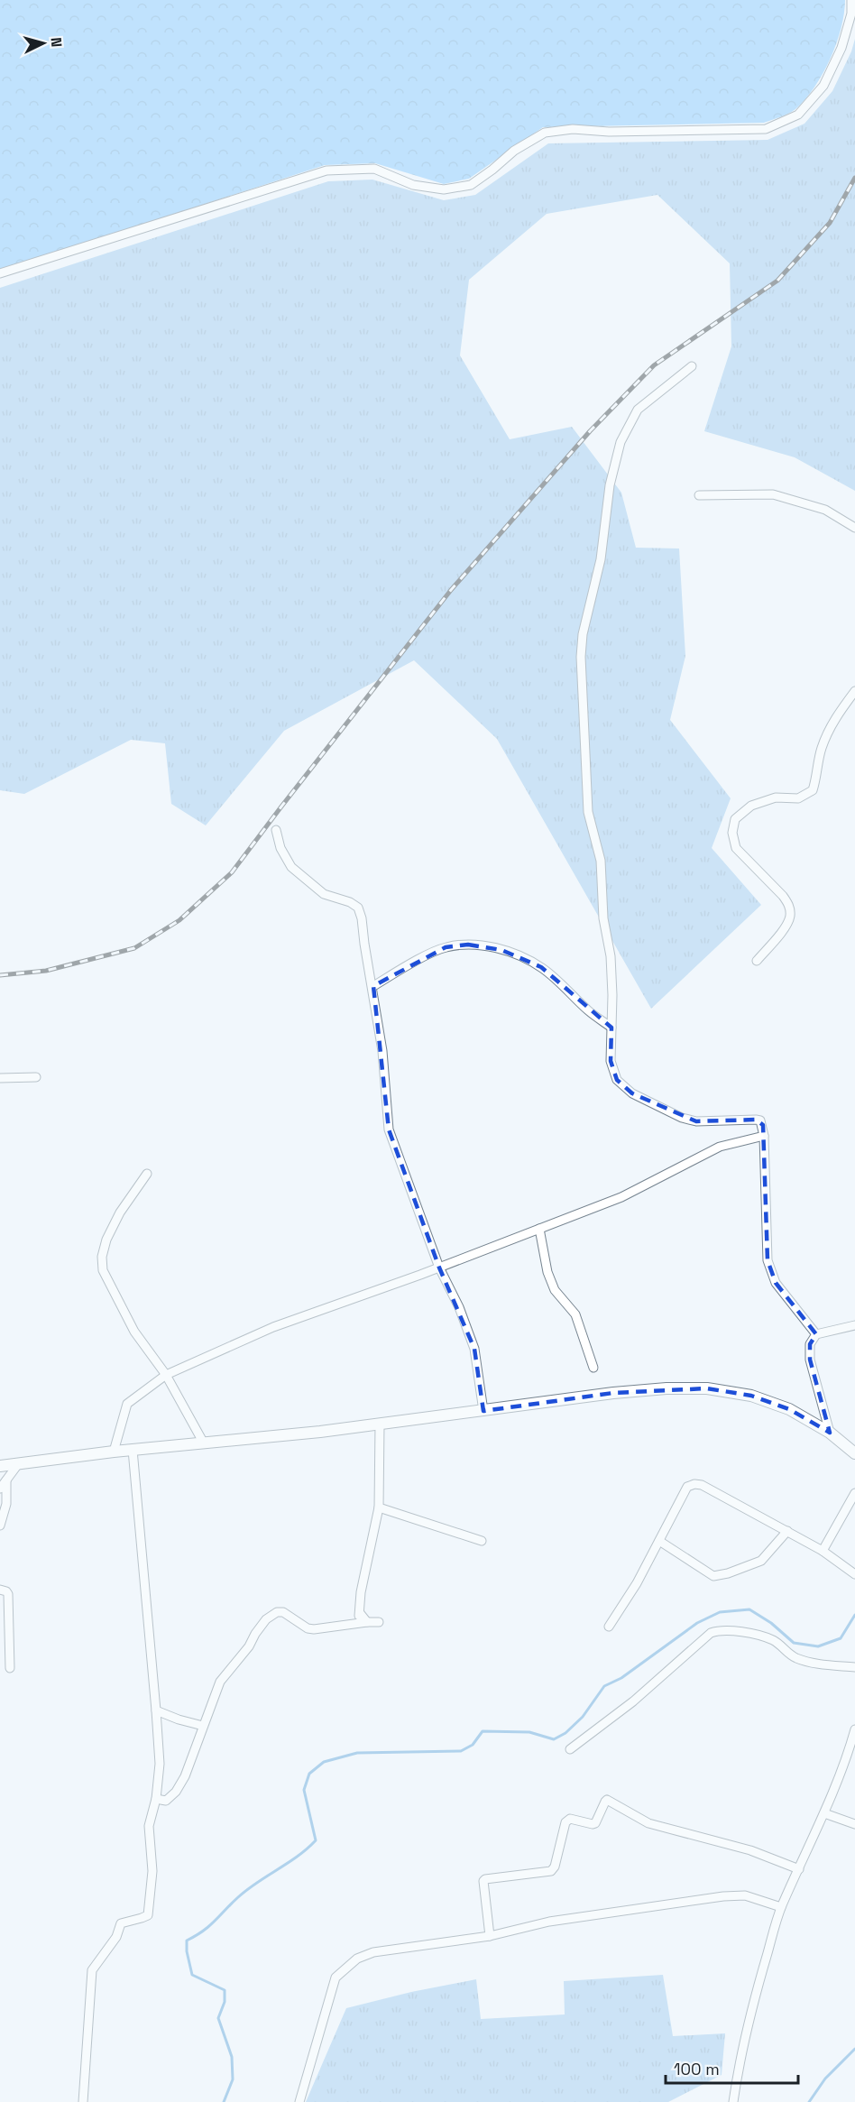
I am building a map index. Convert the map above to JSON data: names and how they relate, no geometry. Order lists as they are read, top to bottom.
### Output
{
  "scale_bar": "100 m",
  "north": "right"
}
